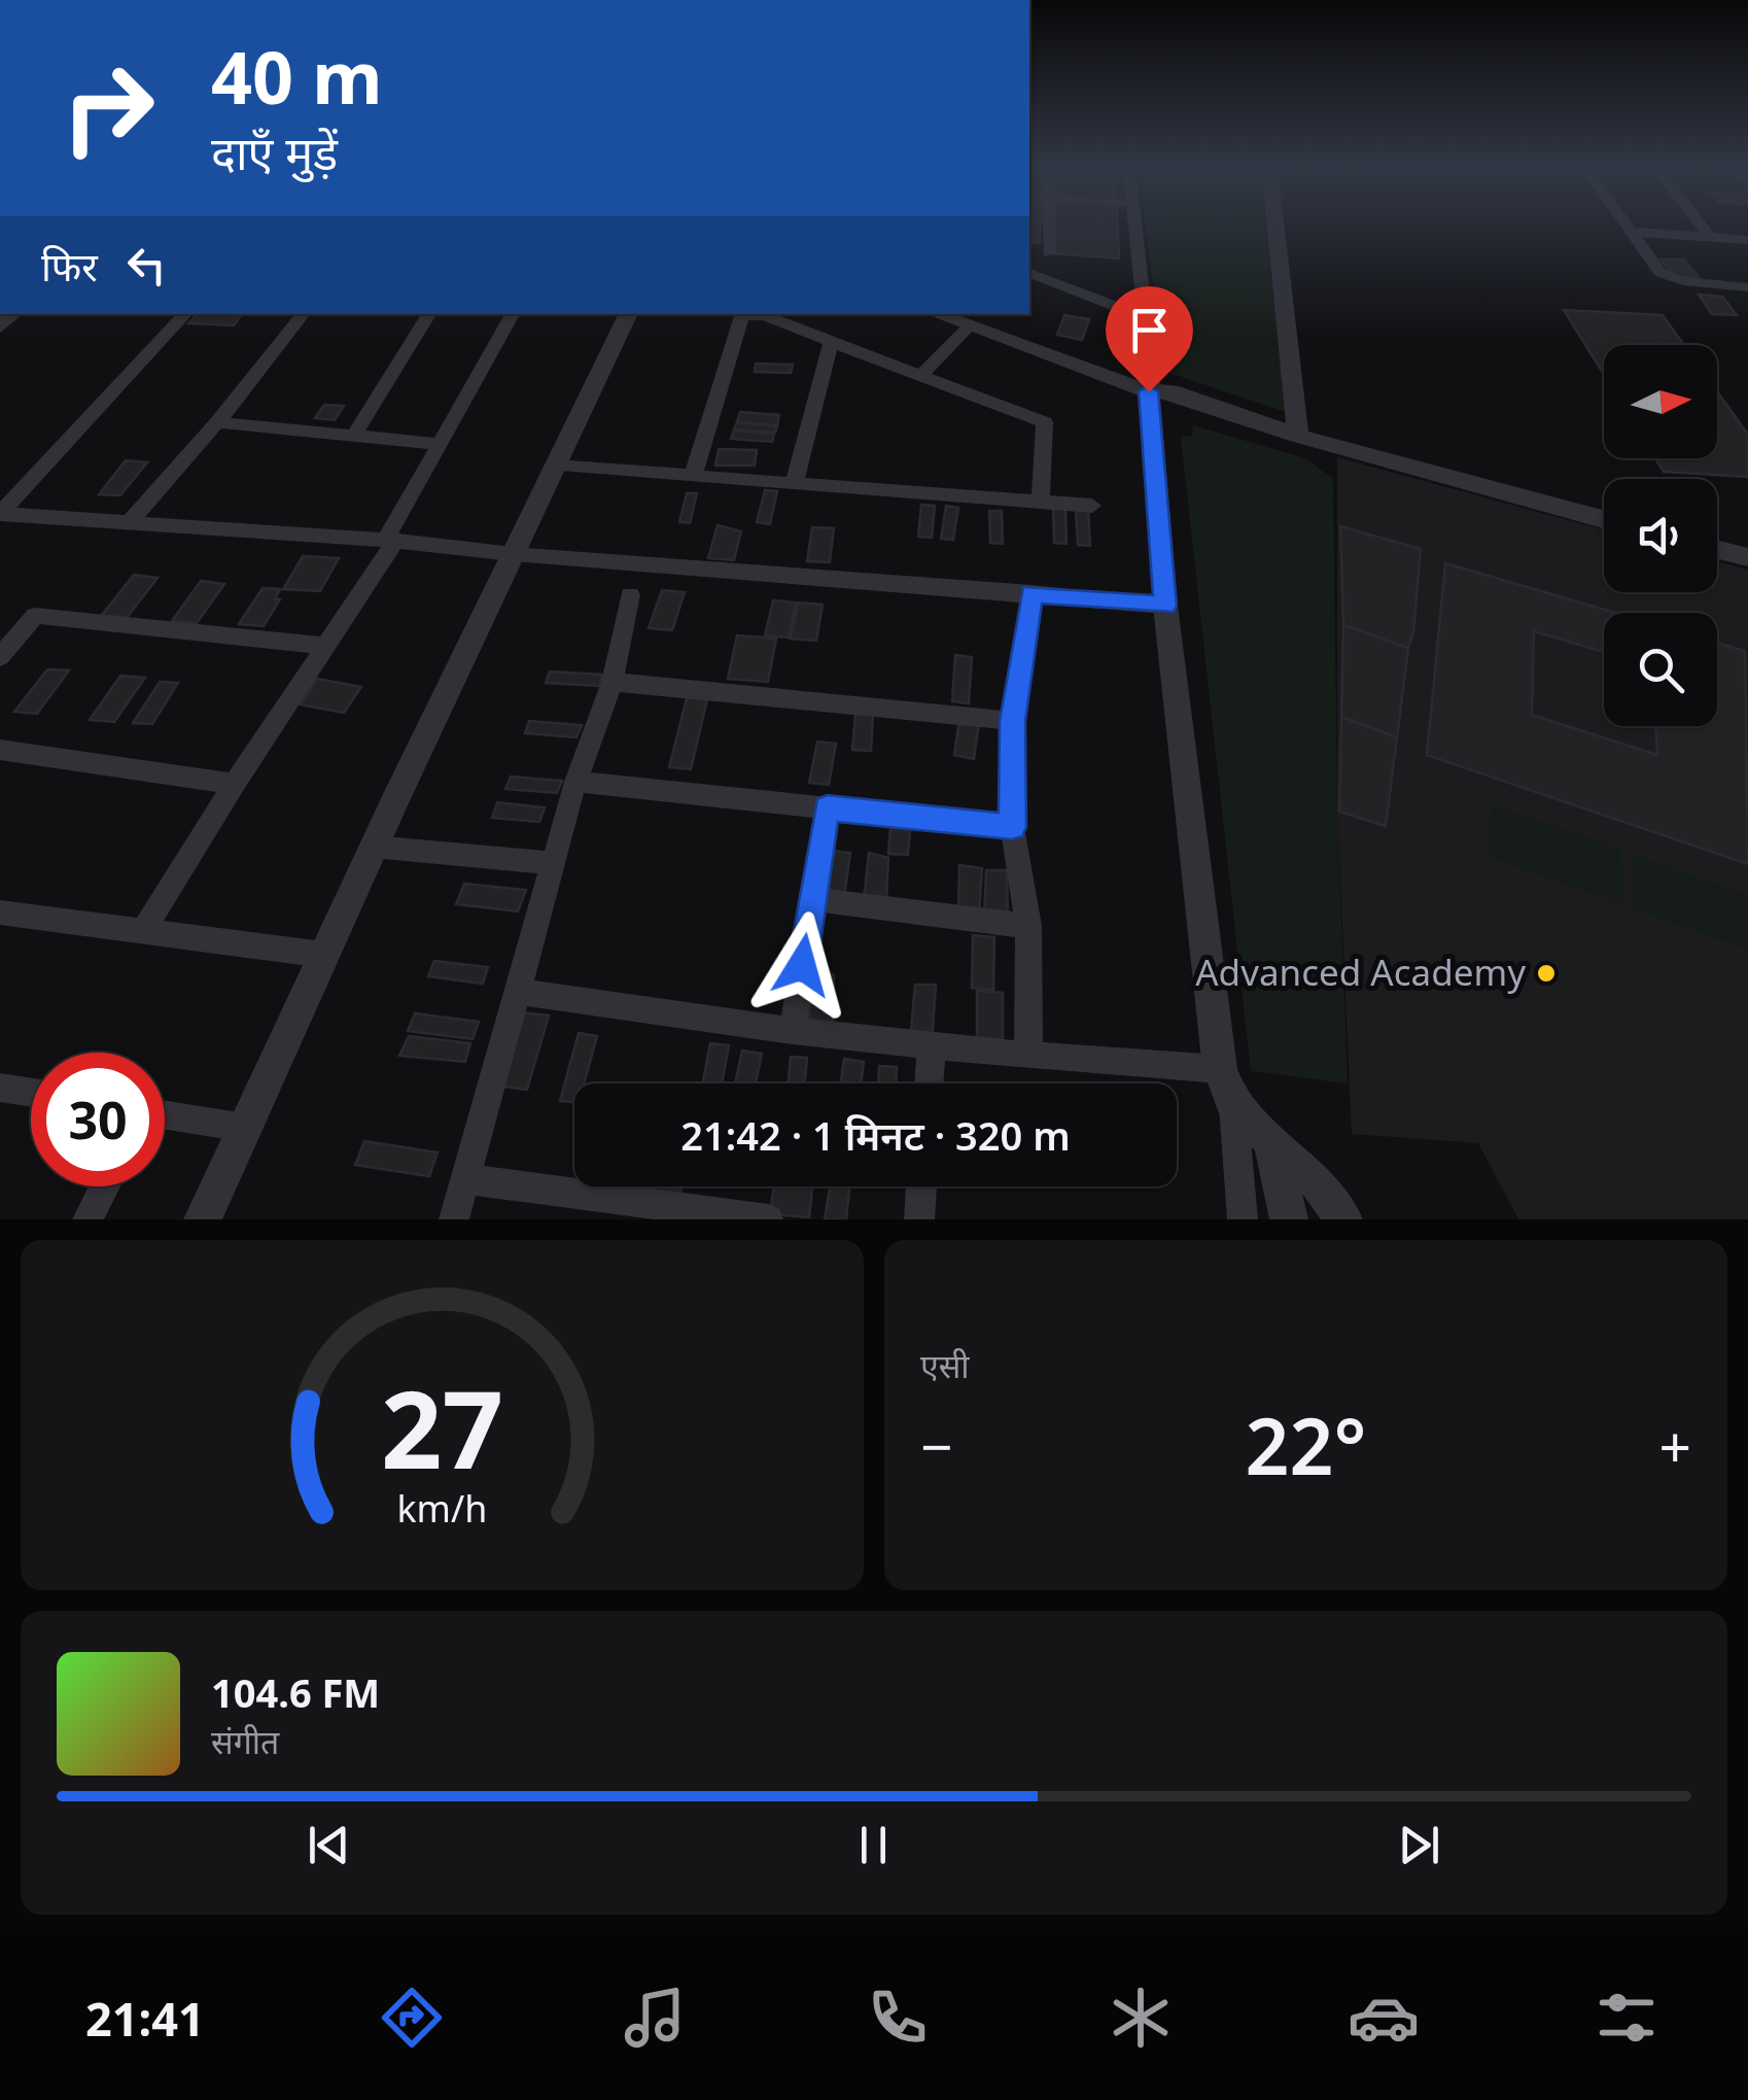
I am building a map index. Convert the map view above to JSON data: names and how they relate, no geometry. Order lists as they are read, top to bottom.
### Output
{
  "places": ["Advanced Academy"],
  "north": "right",
  "page": {
    "turn": ["40 m", "दाएँ मुड़ें"],
    "then": "फिर",
    "limit": "30",
    "trip": "21:42 · 1 मिनट · 320 m",
    "tile": "एसी",
    "heat": ["−", "22°", "+"],
    "song": ["104.6 FM", "संगीत"],
    "tabs": "21:41",
    "gauge": ["27", "km/h"]
  }
}
